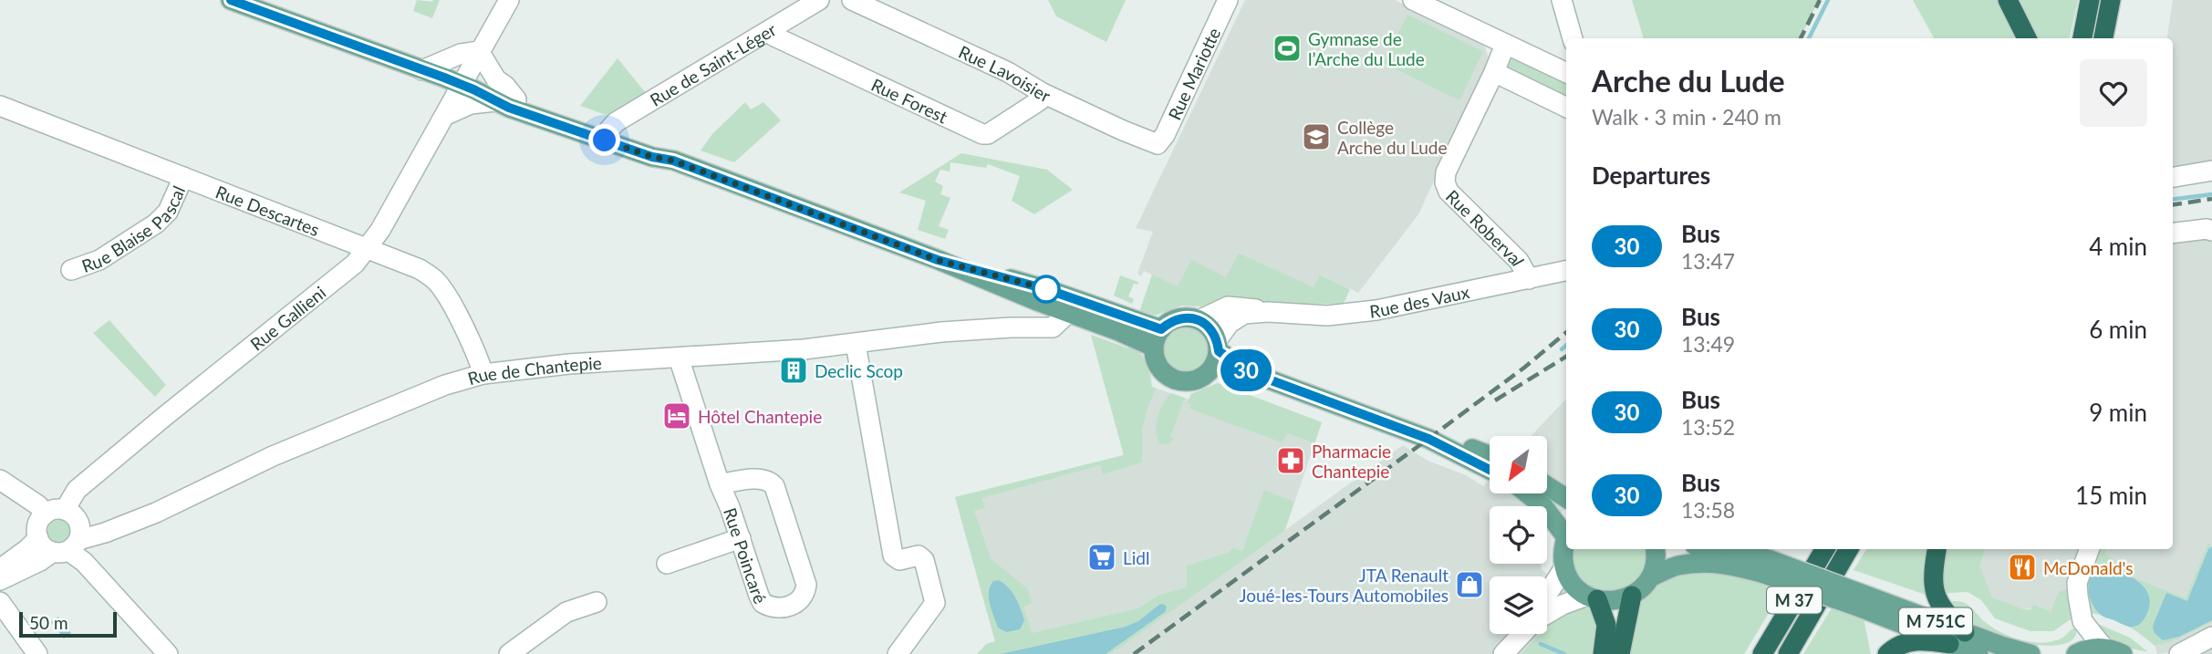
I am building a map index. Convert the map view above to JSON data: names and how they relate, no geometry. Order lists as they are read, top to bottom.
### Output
{
  "streets": {
    "highway": ["M 37"],
    "main road": ["M 751C"],
    "street": [
      "Rue de Saint-Léger",
      "Rue Lavoisier",
      "Rue Mariotte",
      "Rue Forest",
      "Rue Descartes",
      "Rue Blaise Pascal",
      "Rue Roberval",
      "Rue des Vaux",
      "Rue Gallieni",
      "Rue de Chantepie",
      "Rue Poincaré"
    ]
  },
  "crossings": [
    ["Rue de Saint-Léger", "Rue Forest"],
    ["Rue Lavoisier", "Rue Mariotte"],
    ["Rue Lavoisier", "Rue Forest"],
    ["Rue Descartes", "Rue Blaise Pascal"],
    ["Rue Descartes", "Rue Gallieni"],
    ["Rue Descartes", "Rue de Chantepie"],
    ["Rue Roberval", "Rue des Vaux"],
    ["Rue Gallieni", "Rue de Chantepie"],
    ["Rue de Chantepie", "Rue Poincaré"]
  ],
  "places": {
    "sports": ["Gymnase de l’Arche du Lude"],
    "school or university": ["Collège Arche du Lude"],
    "building": ["Declic Scop"],
    "hotel": ["Hôtel Chantepie"],
    "pharmacy": ["Pharmacie Chantepie"],
    "supermarket": ["Lidl"],
    "restaurant": ["McDonald's"],
    "shop": ["JTA Renault Joué-les-Tours Automobiles"]
  },
  "lines": ["bus line 30"],
  "scale_bar": "50 m",
  "north": "bottom left",
  "page": {
    "on_map": "30",
    "heading": [
      ["Arche du Lude", "Walk · 3 min · 240 m"],
      "Departures"
    ],
    "list": [
      {
        "mark": "30",
        "name": "Bus",
        "note": "13:47",
        "value": "4 min"
      },
      {
        "mark": "30",
        "name": "Bus",
        "note": "13:49",
        "value": "6 min"
      },
      {
        "mark": "30",
        "name": "Bus",
        "note": "13:52",
        "value": "9 min"
      },
      {
        "mark": "30",
        "name": "Bus",
        "note": "13:58",
        "value": "15 min"
      }
    ],
    "scale": "50 m"
  }
}
